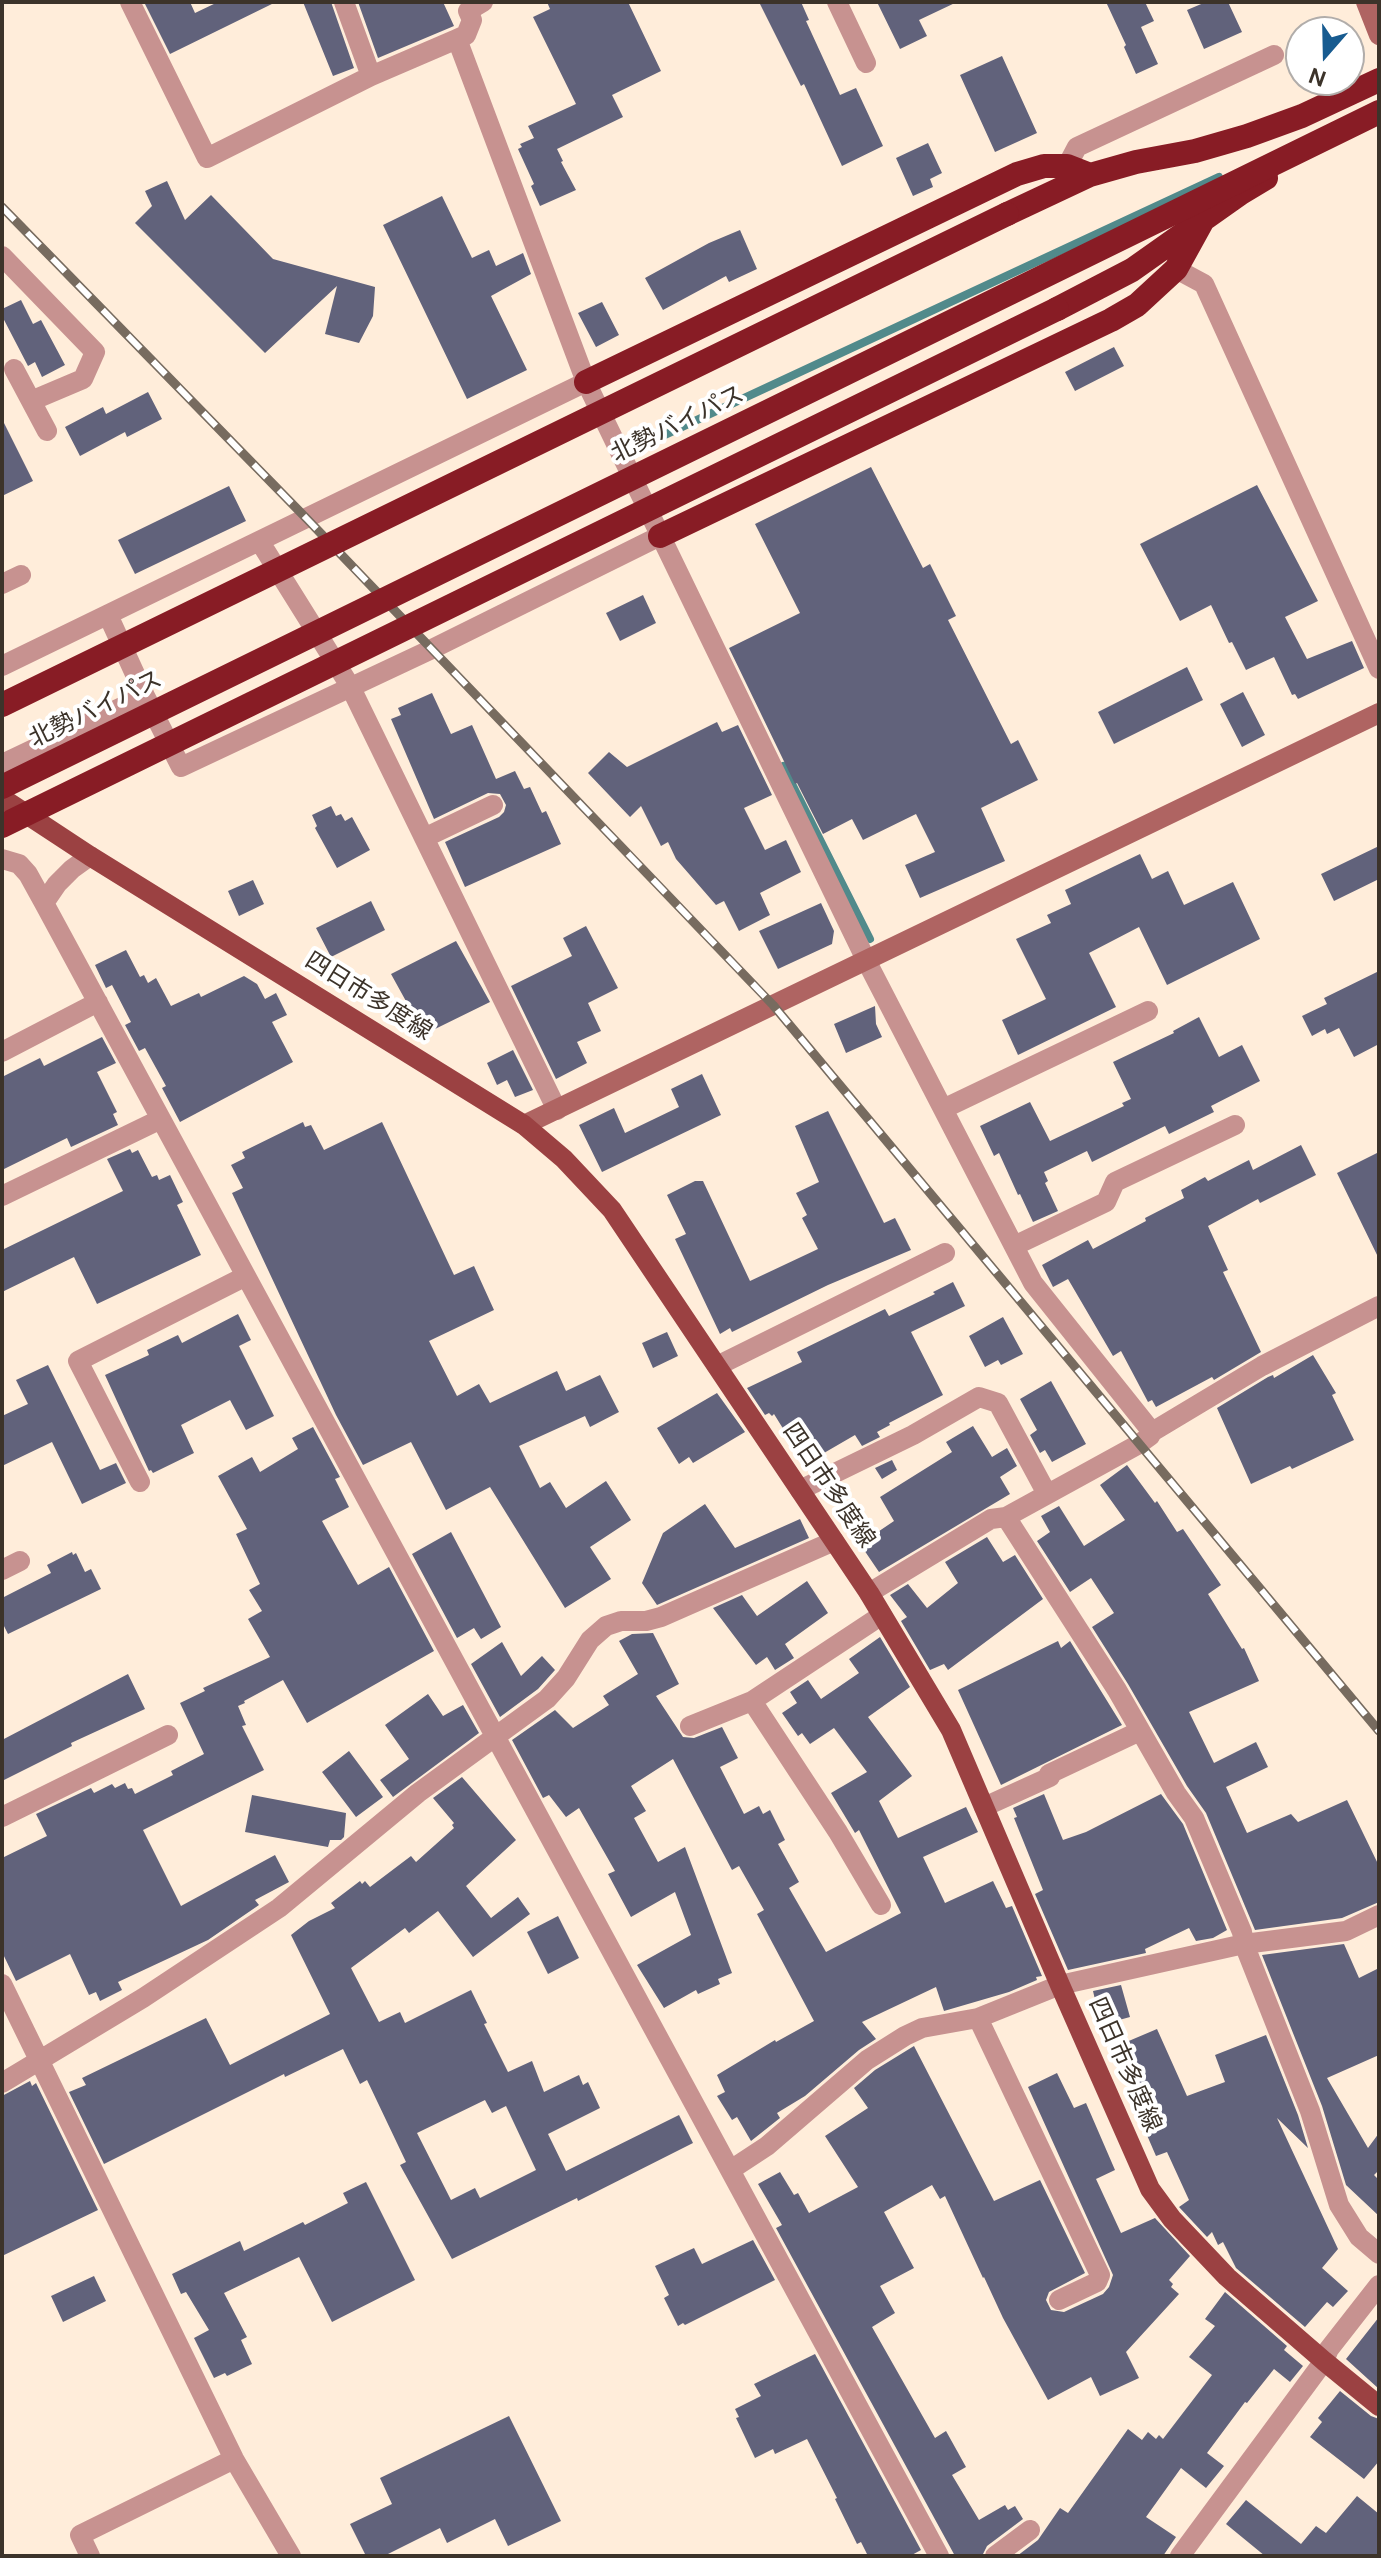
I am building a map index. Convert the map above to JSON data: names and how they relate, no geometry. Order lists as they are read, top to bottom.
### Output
{
  "streets": {
    "highway": ["北勢バイパス"],
    "main road": ["四日市多度線"]
  },
  "north": "bottom"
}
